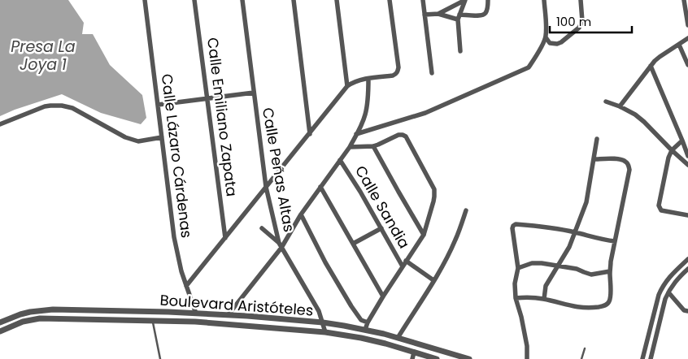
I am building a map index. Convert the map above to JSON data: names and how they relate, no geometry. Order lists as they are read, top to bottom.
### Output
{
  "streets": {
    "street": [
      "Calle Emiliano Zapata",
      "Calle Lázaro Cárdenas",
      "Calle Peñas Altas",
      "Calle Sandia",
      "Boulevard Aristóteles"
    ]
  },
  "crossings": [
    ["Calle Lázaro Cárdenas", "Boulevard Aristóteles"],
    ["Calle Peñas Altas", "Boulevard Aristóteles"]
  ],
  "water": ["Presa La Joya 1"],
  "scale_bar": "100 m"
}
